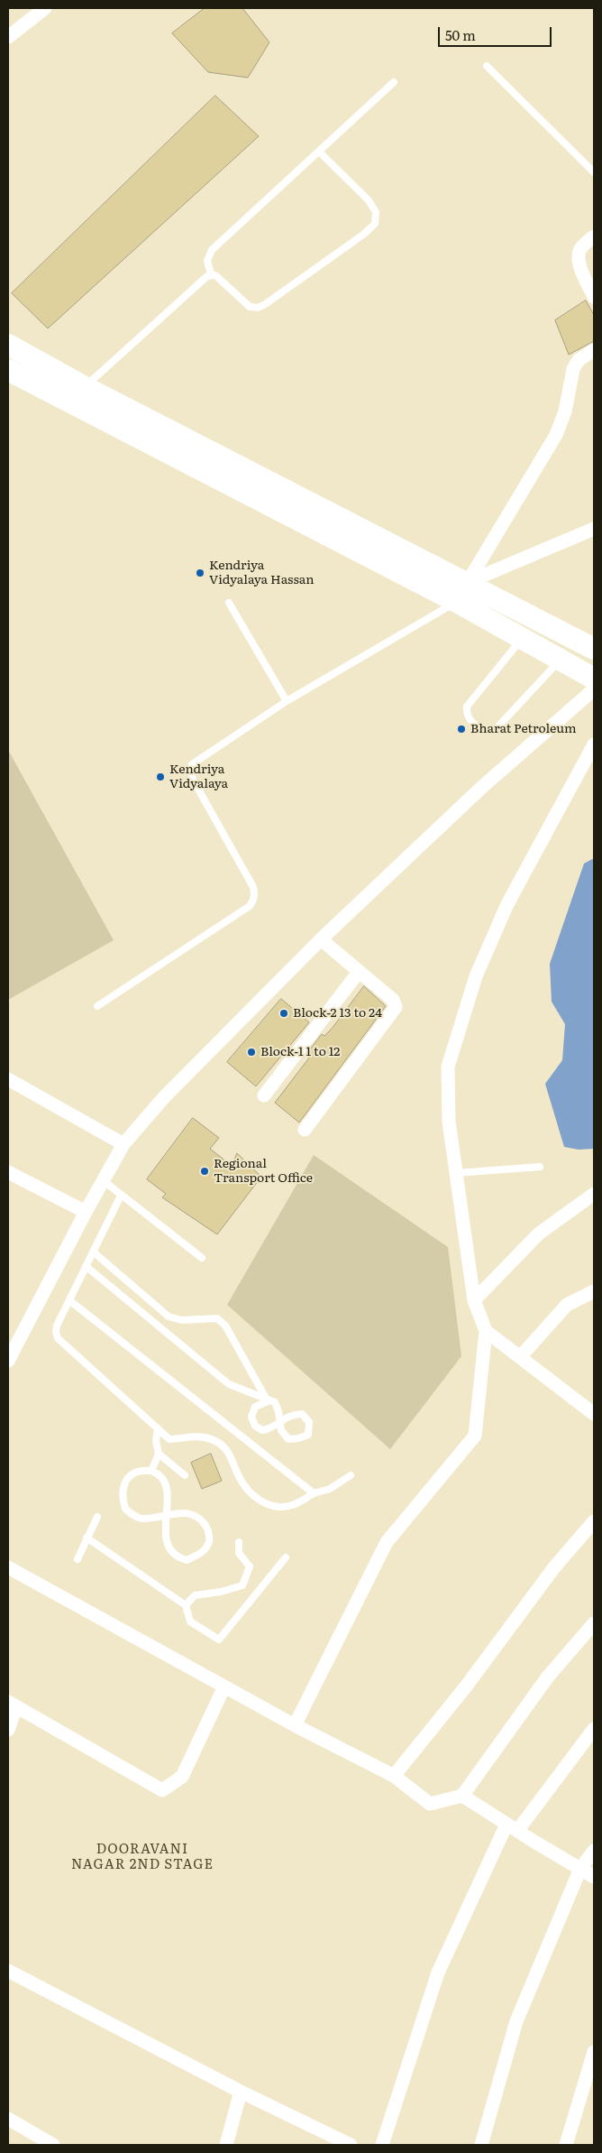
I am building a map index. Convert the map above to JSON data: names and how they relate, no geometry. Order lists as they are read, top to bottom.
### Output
{
  "districts": ["DOORAVANI NAGAR 2ND STAGE"],
  "places": [
    "Kendriya Vidyalaya Hassan",
    "Bharat Petroleum",
    "Kendriya Vidyalaya",
    "Block-2 13 to 24",
    "Block-1 1 to 12",
    "Regional Transport Office"
  ],
  "scale_bar": "50 m"
}
